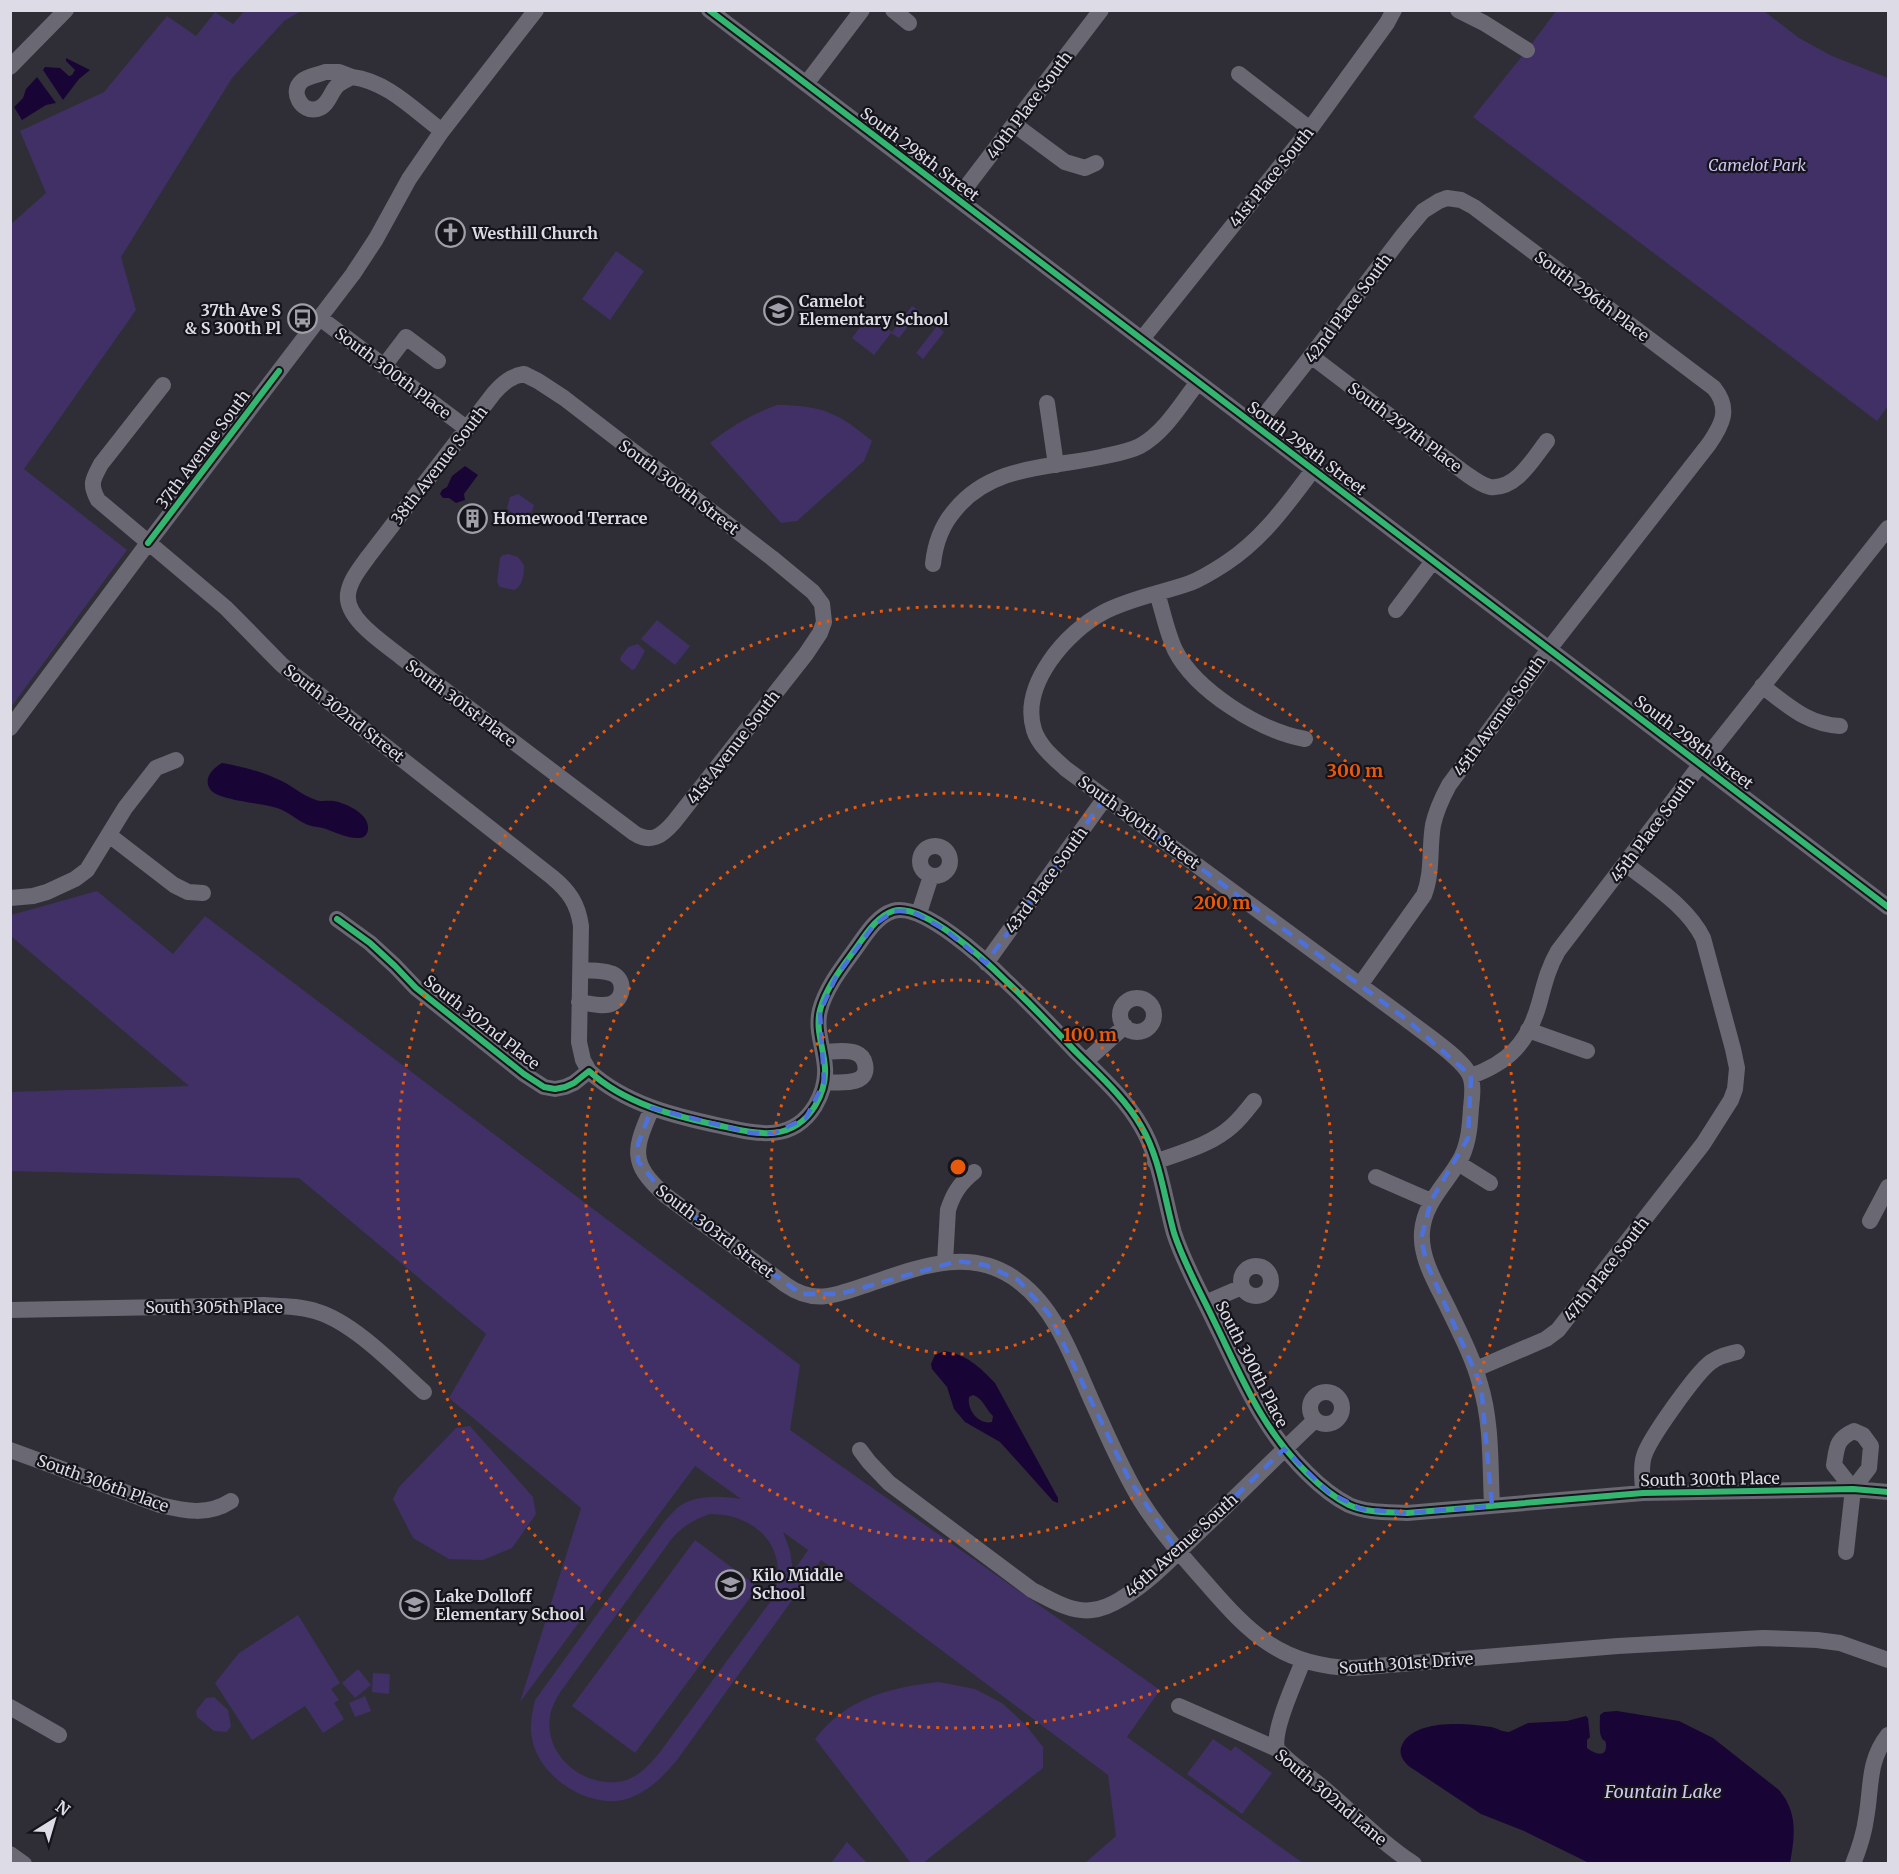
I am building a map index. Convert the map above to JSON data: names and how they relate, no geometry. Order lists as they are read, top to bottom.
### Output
{
  "streets": {
    "street": [
      "40th Place South",
      "South 298th Street",
      "41st Place South",
      "South 296th Place",
      "42nd Place South",
      "South 300th Place",
      "South 297th Place",
      "37th Avenue South",
      "38th Avenue South",
      "South 300th Street",
      "South 301st Place",
      "South 302nd Street",
      "45th Avenue South",
      "41st Avenue South",
      "45th Place South",
      "43rd Place South",
      "South 302nd Place",
      "South 303rd Street",
      "47th Place South",
      "South 305th Place",
      "South 306th Place",
      "46th Avenue South",
      "South 301st Drive",
      "South 302nd Lane"
    ]
  },
  "crossings": [
    ["40th Place South", "South 298th Street"],
    ["South 298th Street", "41st Place South"],
    ["South 298th Street", "42nd Place South"],
    ["South 298th Street", "45th Avenue South"],
    ["South 298th Street", "45th Place South"],
    ["South 296th Place", "42nd Place South"],
    ["South 296th Place", "45th Avenue South"],
    ["42nd Place South", "South 297th Place"],
    ["South 300th Place", "37th Avenue South"],
    ["South 300th Place", "38th Avenue South"],
    ["South 300th Place", "43rd Place South"],
    ["South 300th Place", "46th Avenue South"],
    ["37th Avenue South", "South 302nd Street"],
    ["38th Avenue South", "South 300th Street"],
    ["38th Avenue South", "South 301st Place"],
    ["South 300th Street", "45th Avenue South"],
    ["South 300th Street", "41st Avenue South"],
    ["South 300th Street", "45th Place South"],
    ["South 300th Street", "43rd Place South"],
    ["South 301st Place", "41st Avenue South"],
    ["45th Place South", "47th Place South"],
    ["South 303rd Street", "South 301st Drive"],
    ["46th Avenue South", "South 301st Drive"]
  ],
  "water": ["Fountain Lake"],
  "parks": ["Camelot Park"],
  "places": {
    "church": ["Westhill Church"],
    "school or university": ["Camelot Elementary School", "Kilo Middle School", "Lake Dolloff Elementary School"],
    "bus stop": ["37th Ave S & S 300th Pl"],
    "building": ["Homewood Terrace"]
  },
  "north": "top right",
  "rings": ["300 m", "200 m", "100 m"]
}
